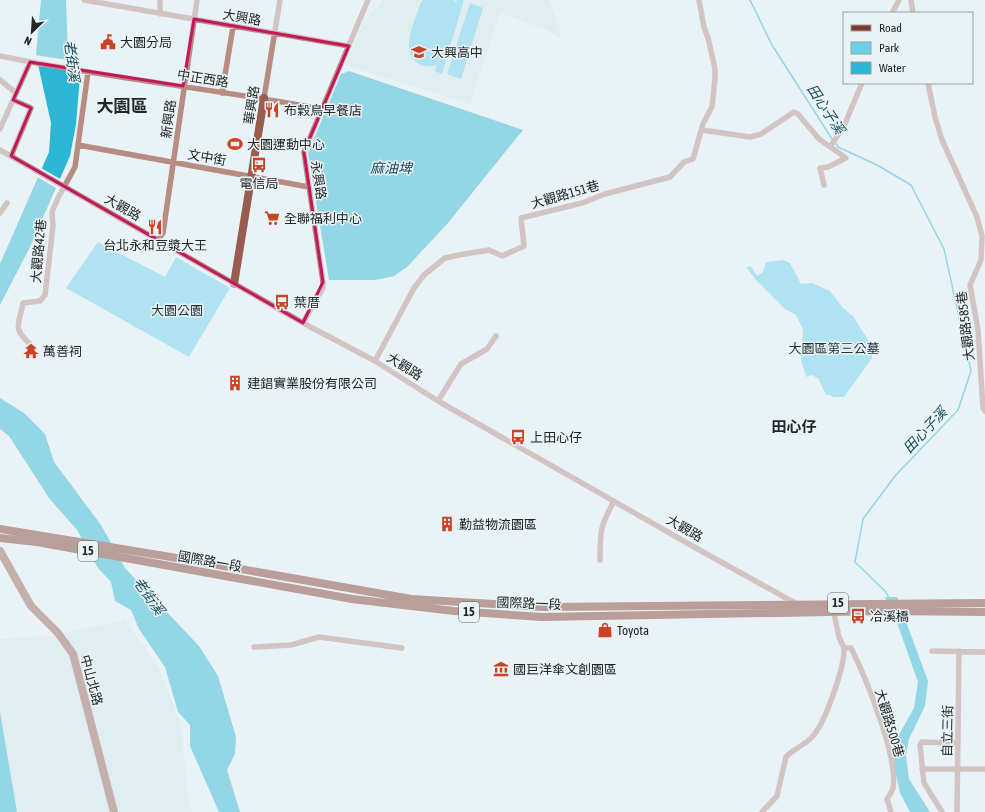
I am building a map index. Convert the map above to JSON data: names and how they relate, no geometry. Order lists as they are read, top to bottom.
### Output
{
  "streets": {
    "main road": ["大觀路", "15", "國際路一段"],
    "street": [
      "大興路",
      "中正西路",
      "華興路",
      "新興路",
      "文中街",
      "永興路",
      "大觀路151巷",
      "大觀路42巷",
      "大觀路585巷",
      "中山北路",
      "大觀路500巷",
      "自立三街"
    ]
  },
  "crossings": [
    ["大興路", "華興路"],
    ["大興路", "新興路"],
    ["大興路", "永興路"],
    ["中正西路", "華興路"],
    ["中正西路", "新興路"],
    ["中正西路", "永興路"],
    ["華興路", "文中街"],
    ["華興路", "大觀路"],
    ["新興路", "文中街"],
    ["新興路", "大觀路"],
    ["文中街", "永興路"],
    ["永興路", "大觀路"],
    ["大觀路151巷", "大觀路"],
    ["大觀路", "大觀路42巷"],
    ["大觀路", "國際路一段"],
    ["大觀路", "大觀路500巷"],
    ["15", "國際路一段"],
    ["15", "大觀路500巷"]
  ],
  "districts": ["大園區", "田心仔"],
  "water": ["老街溪", "田心子溪", "麻油埤"],
  "parks": ["大園公園", "大園區第三公墓"],
  "places": {
    "public building": ["大園分局"],
    "school or university": ["大興高中"],
    "restaurant": ["布穀鳥早餐店", "台北永和豆漿大王"],
    "sports": ["大園運動中心"],
    "bus stop": [
      "電信局",
      "葉厝",
      "上田心仔",
      "冾溪橋"
    ],
    "supermarket": ["全聯福利中心"],
    "temple": ["萬善祠"],
    "building": ["建錩實業股份有限公司", "勤益物流園區"],
    "shop": ["Toyota"],
    "museum": ["國巨洋傘文創園區"]
  },
  "legend": ["Road", "Park", "Water"],
  "north": "bottom left"
}
